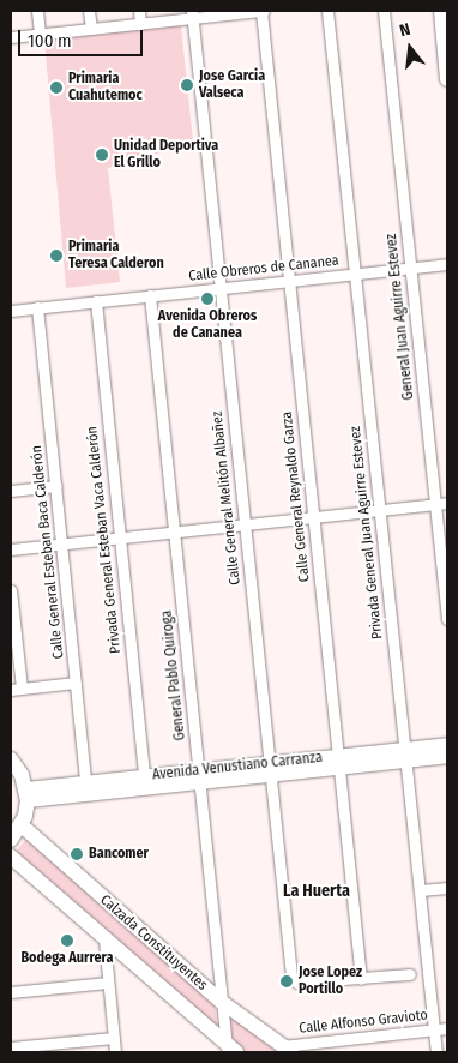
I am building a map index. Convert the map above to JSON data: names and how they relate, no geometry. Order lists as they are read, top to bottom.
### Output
{
  "streets": {
    "street": [
      "Calle Obreros de Cananea",
      "General Juan Aguirre Estevez",
      "Calle General Reynaldo Garza",
      "Calle General Melitón Albañez",
      "Privada General Juan Aguirre Estevez",
      "Privada General Esteban Vaca Calderón",
      "Calle General Esteban Baca Calderón",
      "General Pablo Quiroga",
      "Avenida Venustiano Carranza",
      "Calzada Constituyentes",
      "Calle Alfonso Gravioto"
    ]
  },
  "crossings": [
    ["Calle Obreros de Cananea", "General Juan Aguirre Estevez"],
    ["Calle Obreros de Cananea", "Calle General Reynaldo Garza"],
    ["Calle Obreros de Cananea", "Calle General Melitón Albañez"],
    ["Calle Obreros de Cananea", "Privada General Juan Aguirre Estevez"],
    ["Calle Obreros de Cananea", "Privada General Esteban Vaca Calderón"],
    ["Calle Obreros de Cananea", "Calle General Esteban Baca Calderón"],
    ["Calle Obreros de Cananea", "General Pablo Quiroga"],
    ["Calle General Reynaldo Garza", "Calle General Melitón Albañez"],
    ["Calle General Reynaldo Garza", "Avenida Venustiano Carranza"],
    ["Calle General Melitón Albañez", "Avenida Venustiano Carranza"],
    ["Privada General Juan Aguirre Estevez", "Avenida Venustiano Carranza"],
    ["Privada General Juan Aguirre Estevez", "Calle Alfonso Gravioto"],
    ["Privada General Esteban Vaca Calderón", "Avenida Venustiano Carranza"],
    ["Calle General Esteban Baca Calderón", "Avenida Venustiano Carranza"],
    ["General Pablo Quiroga", "Avenida Venustiano Carranza"],
    ["General Pablo Quiroga", "Calzada Constituyentes"],
    ["Calzada Constituyentes", "Calle Alfonso Gravioto"]
  ],
  "districts": ["La Huerta"],
  "places": [
    "Jose Garcia Valseca",
    "Primaria Cuahutemoc",
    "Unidad Deportiva El Grillo",
    "Primaria Teresa Calderon",
    "Avenida Obreros de Cananea",
    "Bancomer",
    "Bodega Aurrera",
    "Jose Lopez Portillo"
  ],
  "scale_bar": "100 m",
  "north": "top"
}
